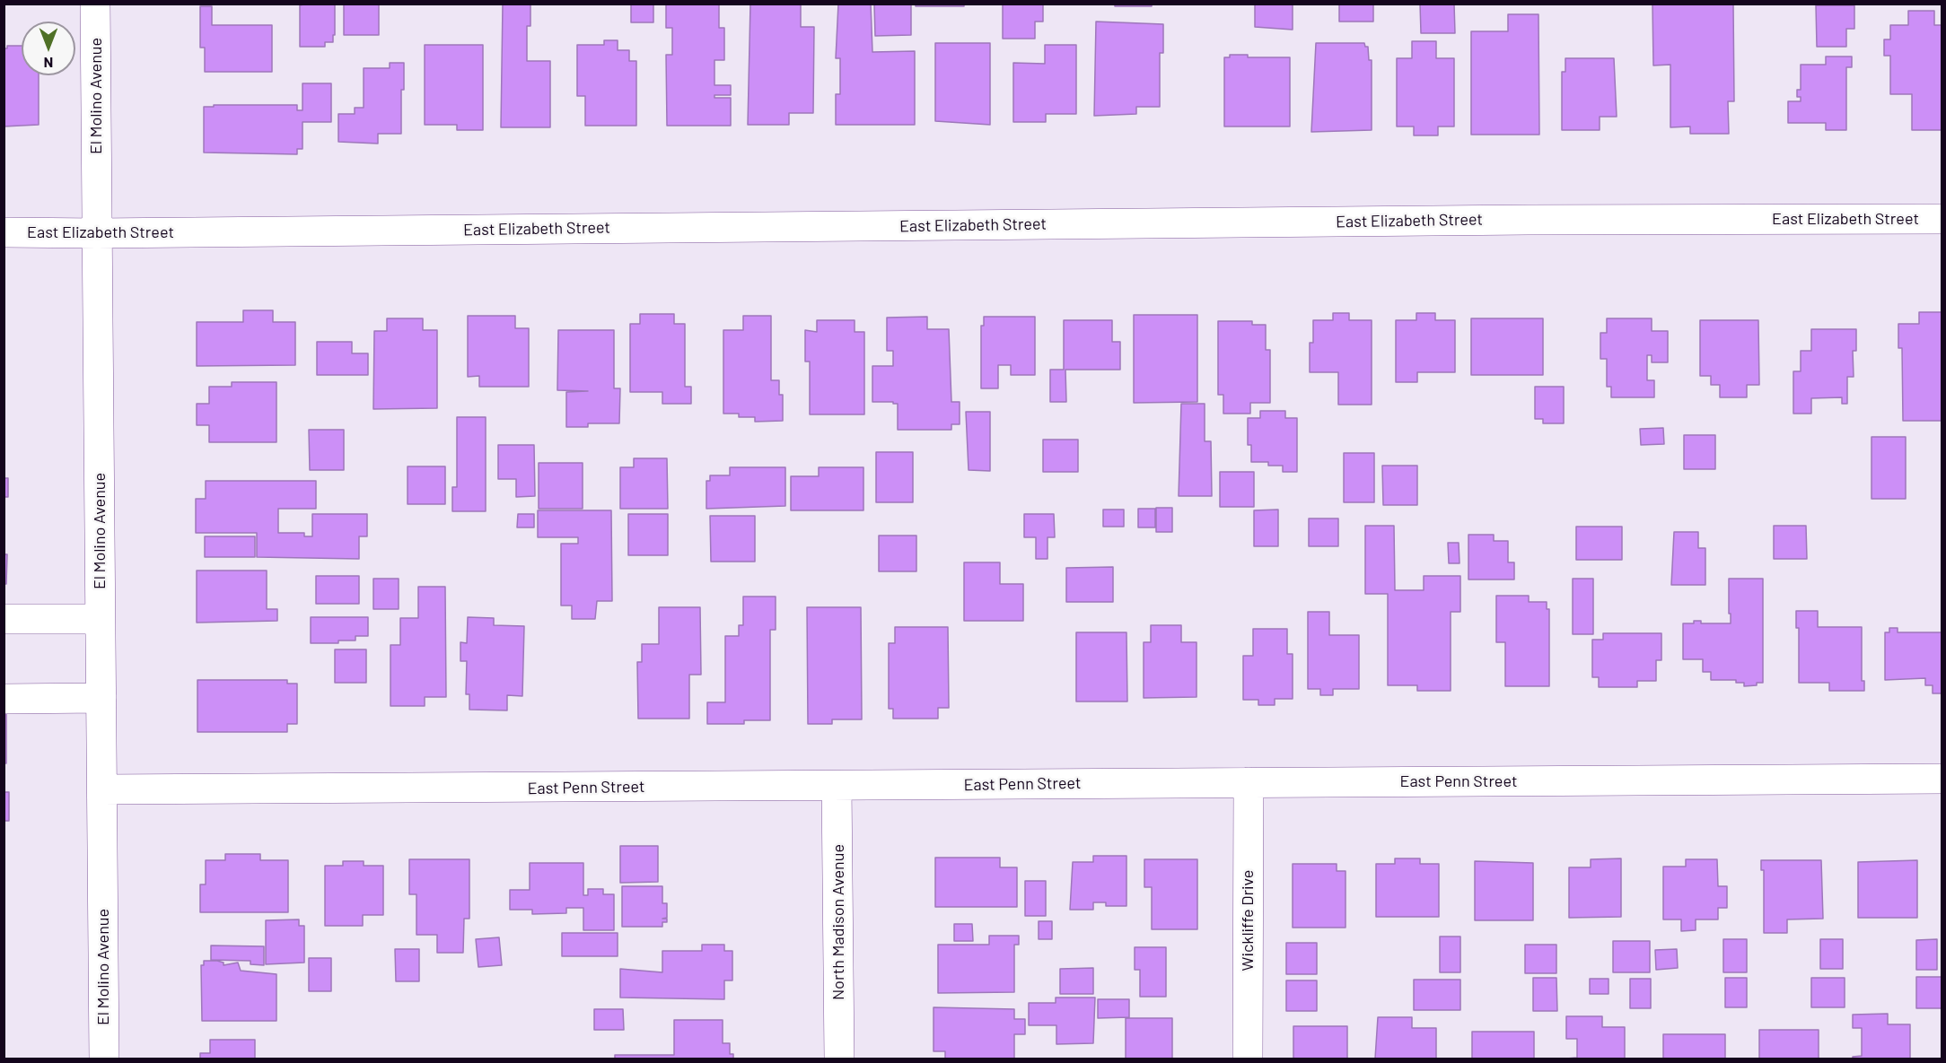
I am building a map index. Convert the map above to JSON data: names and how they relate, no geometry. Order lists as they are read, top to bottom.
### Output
{
  "streets": {
    "street": [
      "El Molino Avenue",
      "East Elizabeth Street",
      "East Penn Street",
      "Wickliffe Drive",
      "North Madison Avenue"
    ]
  },
  "crossings": [
    ["El Molino Avenue", "East Elizabeth Street"],
    ["El Molino Avenue", "East Penn Street"],
    ["East Penn Street", "Wickliffe Drive"],
    ["East Penn Street", "North Madison Avenue"]
  ],
  "north": "bottom"
}
